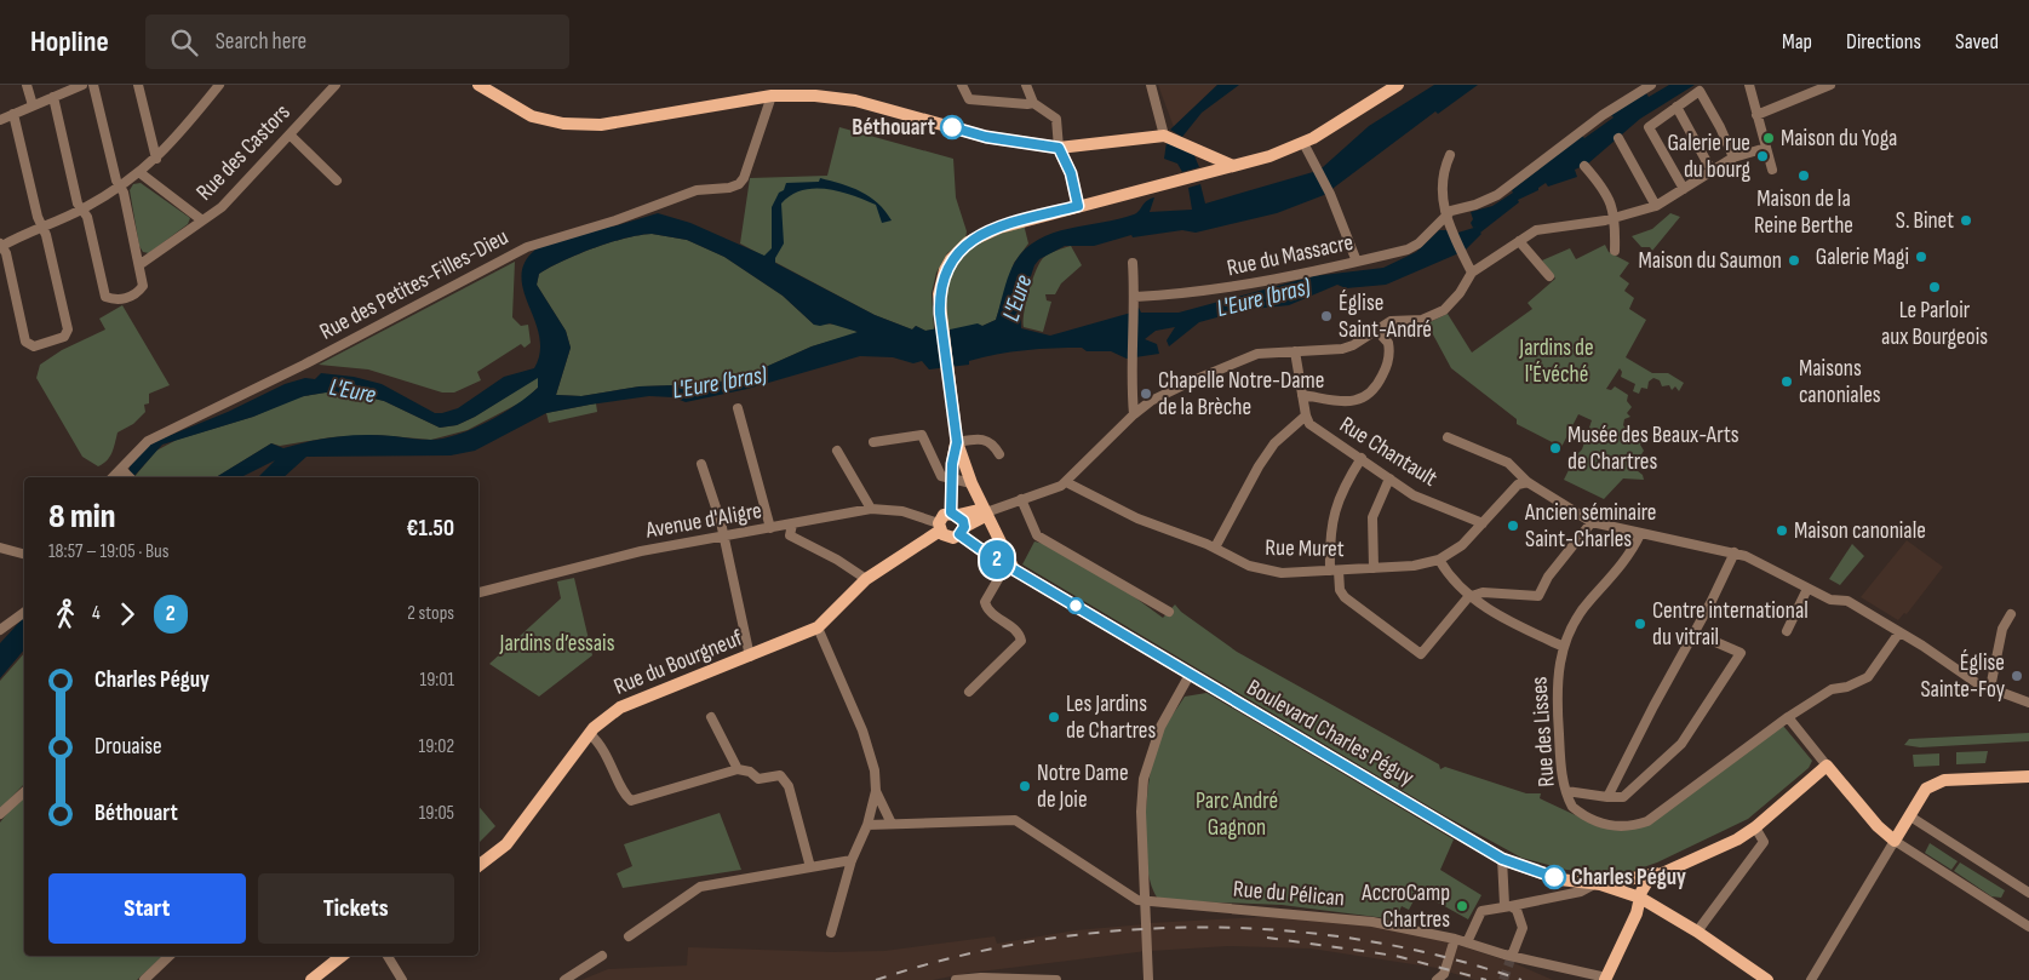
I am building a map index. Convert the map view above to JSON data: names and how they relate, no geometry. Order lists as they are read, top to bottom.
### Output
{
  "streets": {
    "main road": ["Rue du Bourgneuf", "Boulevard Charles Péguy"],
    "street": [
      "Rue des Castors",
      "Rue du Massacre",
      "Rue des Petites-Filles-Dieu",
      "Rue Chantault",
      "Avenue d'Aligre",
      "Rue Muret",
      "Rue des Lisses",
      "Rue du Pélican"
    ]
  },
  "crossings": [
    ["Rue Chantault", "Rue Muret"]
  ],
  "water": ["L'Eure", "L'Eure (bras)"],
  "parks": ["Jardins de l'Évéché", "Jardins d’essais", "Parc André Gagnon"],
  "places": [
    "Béthouart",
    "Maison du Yoga",
    "Galerie rue du bourg",
    "Maison de la Reine Berthe",
    "S. Binet",
    "Galerie Magi",
    "Maison du Saumon",
    "Le Parloir aux Bourgeois",
    "Église Saint-André",
    "Maisons canoniales",
    "Chapelle Notre-Dame de la Brèche",
    "Musée des Beaux-Arts de Chartres",
    "Ancien séminaire Saint-Charles",
    "Maison canoniale",
    "Centre international du vitrail",
    "Église Sainte-Foy",
    "Les Jardins de Chartres",
    "Notre Dame de Joie",
    "Charles Péguy",
    "AccroCamp Chartres"
  ],
  "lines": ["bus line 2"],
  "page": {
    "header": "Hopline",
    "search": "Search here",
    "nav": ["Map", "Directions", "Saved"],
    "on_map": "2",
    "heading": ["8 min", "18:57 – 19:05 · Bus", "€1.50"],
    "legs": ["4", "2", "2 stops"],
    "list": [
      {
        "name": "Charles Péguy",
        "value": "19:01"
      },
      {
        "name": "Drouaise",
        "value": "19:02"
      },
      {
        "name": "Béthouart",
        "value": "19:05"
      }
    ],
    "buttons": ["Start", "Tickets"]
  }
}
